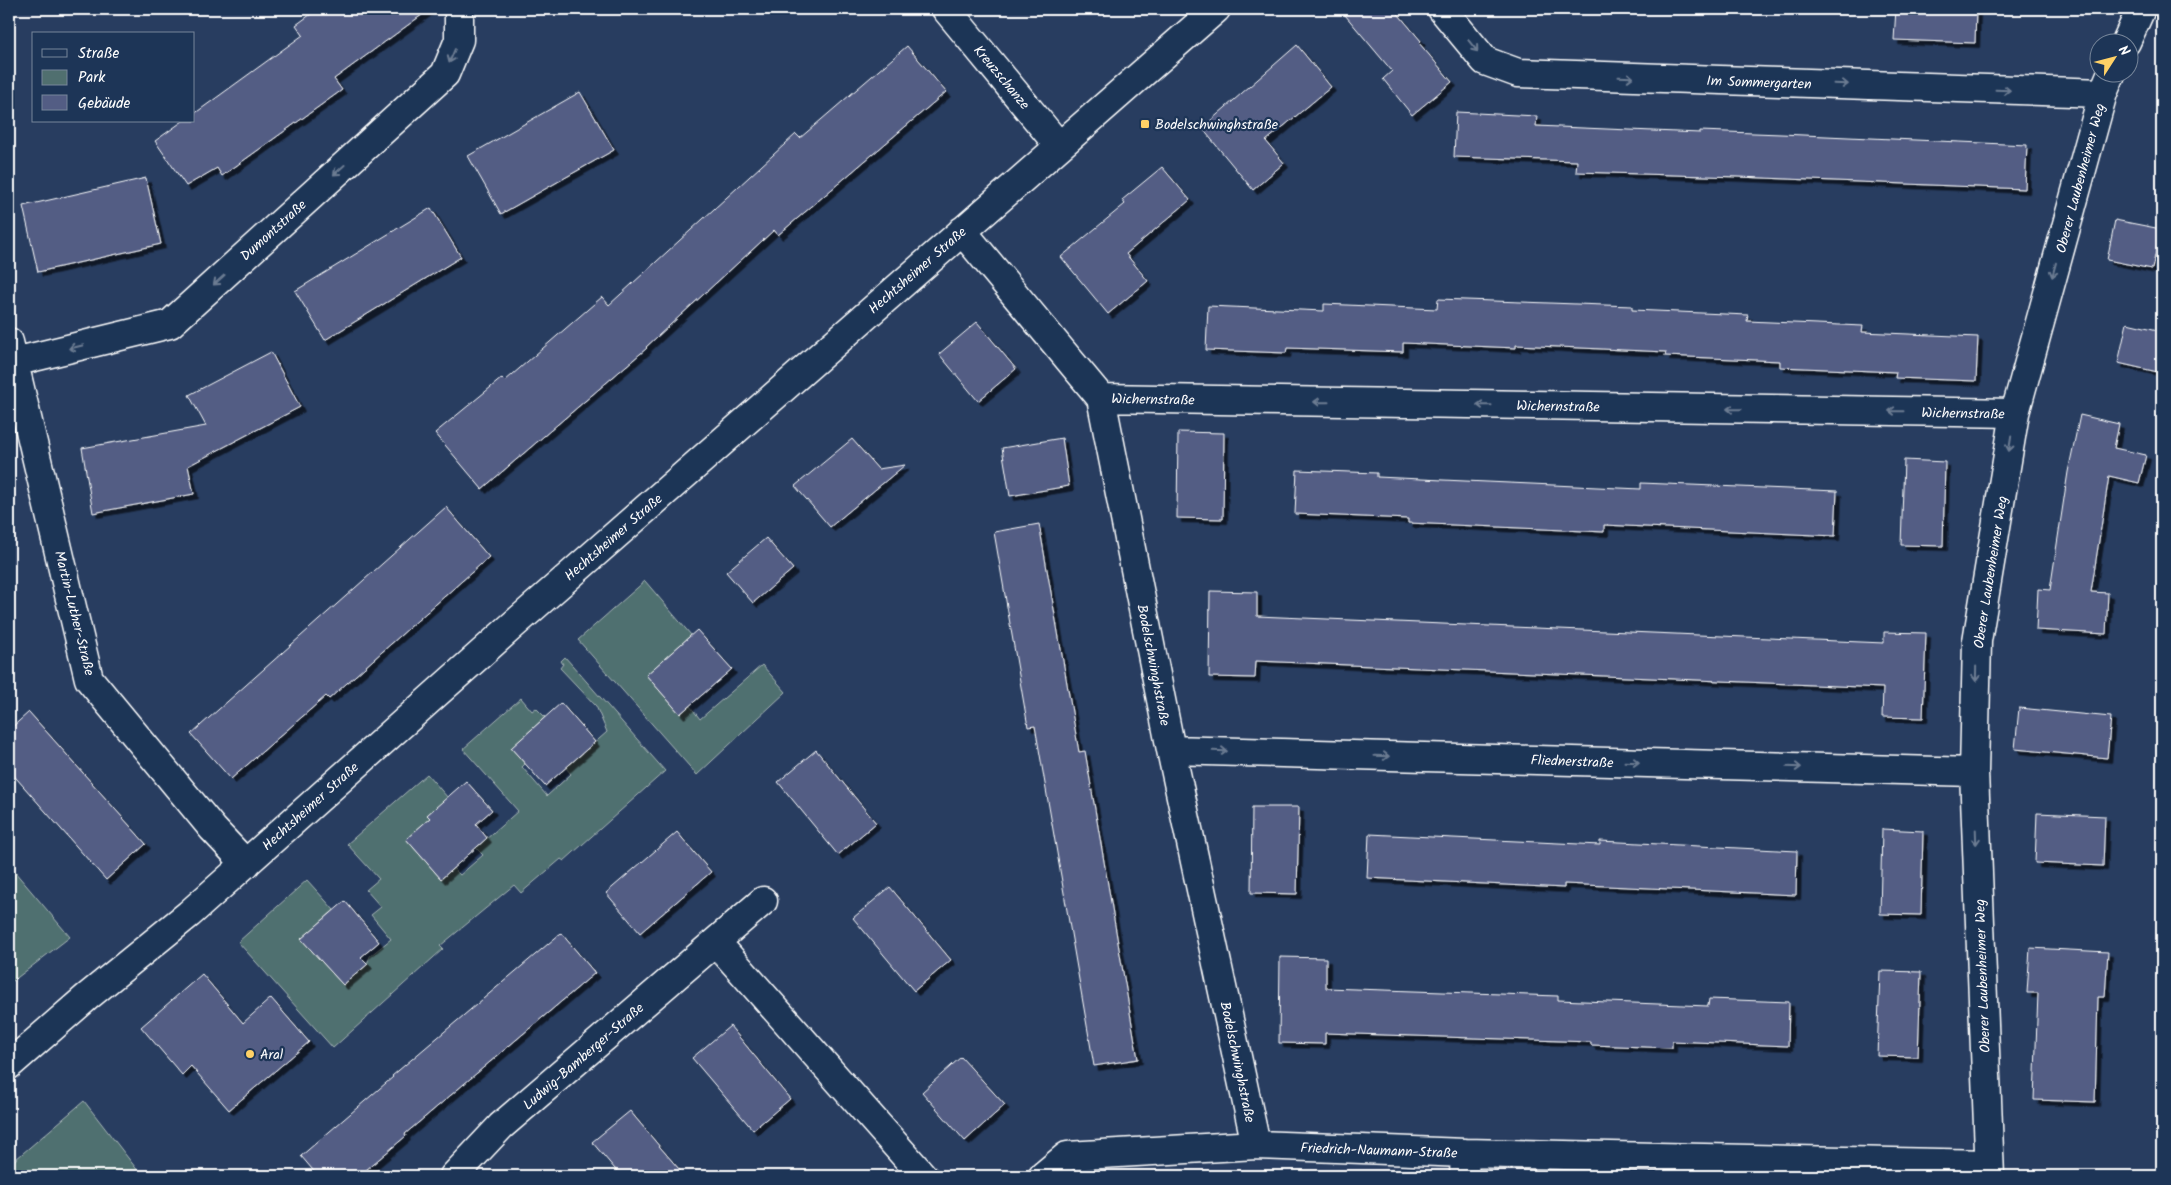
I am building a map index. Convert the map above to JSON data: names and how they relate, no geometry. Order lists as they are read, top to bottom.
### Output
{
  "streets": {
    "street": [
      "Kreuzschanze",
      "Im Sommergarten",
      "Oberer Laubenheimer Weg",
      "Dumontstraße",
      "Hechtsheimer Straße",
      "Wichernstraße",
      "Martin-Luther-Straße",
      "Bodelschwinghstraße",
      "Fliednerstraße",
      "Ludwig-Bamberger-Straße",
      "Friedrich-Naumann-Straße"
    ]
  },
  "crossings": [
    ["Kreuzschanze", "Hechtsheimer Straße"],
    ["Im Sommergarten", "Oberer Laubenheimer Weg"],
    ["Oberer Laubenheimer Weg", "Wichernstraße"],
    ["Oberer Laubenheimer Weg", "Fliednerstraße"],
    ["Oberer Laubenheimer Weg", "Friedrich-Naumann-Straße"],
    ["Dumontstraße", "Martin-Luther-Straße"],
    ["Hechtsheimer Straße", "Martin-Luther-Straße"],
    ["Hechtsheimer Straße", "Bodelschwinghstraße"],
    ["Wichernstraße", "Bodelschwinghstraße"],
    ["Bodelschwinghstraße", "Fliednerstraße"],
    ["Bodelschwinghstraße", "Friedrich-Naumann-Straße"]
  ],
  "one_way": [
    "Im Sommergarten",
    "Oberer Laubenheimer Weg",
    "Dumontstraße",
    "Wichernstraße",
    "Fliednerstraße"
  ],
  "places": {
    "transit": ["Bodelschwinghstraße"],
    "other": ["Aral"]
  },
  "legend": ["Straße", "Park", "Gebäude"],
  "north": "top right"
}
